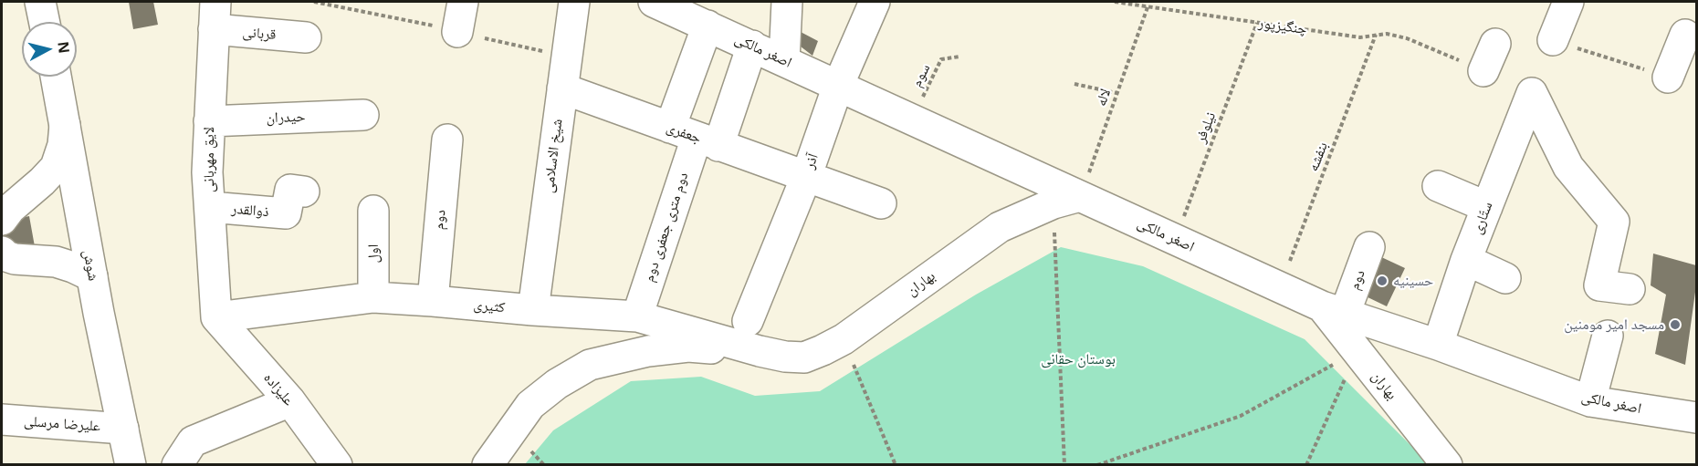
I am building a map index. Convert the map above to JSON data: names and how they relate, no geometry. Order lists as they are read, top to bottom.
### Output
{
  "streets": {
    "street": [
      "قربانی",
      "اصغر مالکی",
      "حیدران",
      "جعفری",
      "شیخ الاسلامی",
      "لایق مهربانی",
      "آذر",
      "ذوالقدر",
      "ستّاری",
      "دوم",
      "دوم متری جعفری دوم",
      "اول",
      "شوش",
      "بهاران",
      "کثیری",
      "علیزاده",
      "علیرضا مرسلی"
    ],
    "path": [
      "چنگیزپور",
      "سوم",
      "لاله",
      "نیلوفر",
      "بنفشه"
    ]
  },
  "crossings": [
    ["چنگیزپور", "لاله"],
    ["چنگیزپور", "نیلوفر"],
    ["چنگیزپور", "بنفشه"],
    ["قربانی", "لایق مهربانی"],
    ["اصغر مالکی", "سوم"],
    ["اصغر مالکی", "لاله"],
    ["اصغر مالکی", "نیلوفر"],
    ["اصغر مالکی", "بنفشه"],
    ["اصغر مالکی", "آذر"],
    ["اصغر مالکی", "ستّاری"],
    ["اصغر مالکی", "دوم"],
    ["اصغر مالکی", "بهاران"],
    ["لاله", "بهاران"],
    ["حیدران", "لایق مهربانی"],
    ["جعفری", "شیخ الاسلامی"],
    ["جعفری", "آذر"],
    ["جعفری", "دوم متری جعفری دوم"],
    ["شیخ الاسلامی", "کثیری"],
    ["لایق مهربانی", "ذوالقدر"],
    ["لایق مهربانی", "کثیری"],
    ["لایق مهربانی", "علیزاده"],
    ["دوم", "بهاران"],
    ["دوم", "کثیری"],
    ["دوم متری جعفری دوم", "کثیری"],
    ["اول", "کثیری"],
    ["شوش", "علیرضا مرسلی"],
    ["بهاران", "کثیری"],
    ["کثیری", "علیزاده"]
  ],
  "parks": ["بوستان حقانی"],
  "places": ["حسینیه", "مسجد امیر مومنین"],
  "north": "right"
}
